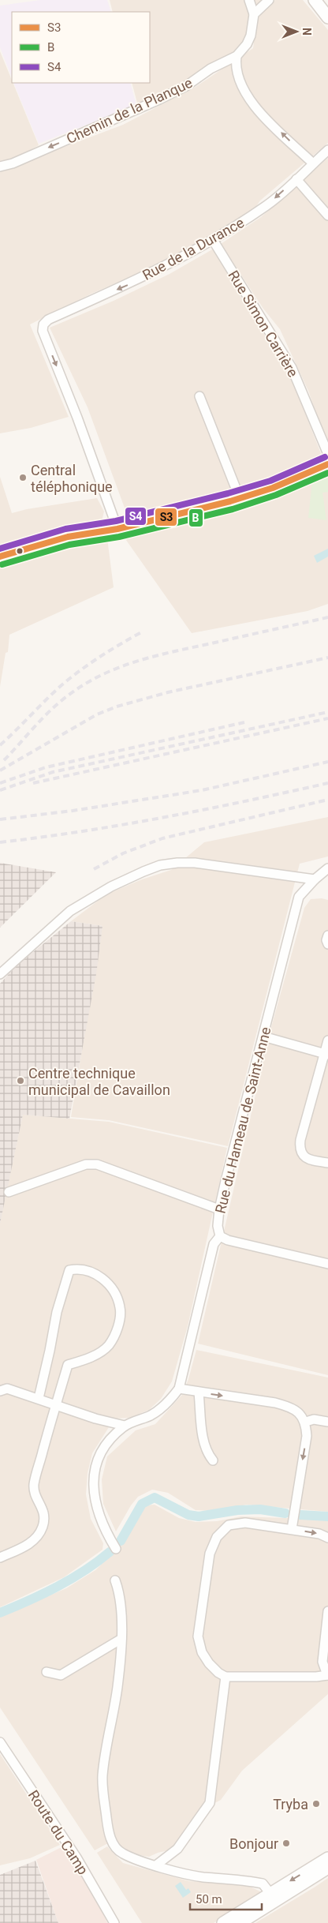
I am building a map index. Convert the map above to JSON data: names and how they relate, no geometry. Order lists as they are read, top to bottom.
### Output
{
  "streets": {
    "street": [
      "Chemin de la Planque",
      "Rue de la Durance",
      "Rue Simon Carrière",
      "Rue du Hameau de Saint-Anne",
      "Route du Camp"
    ]
  },
  "crossings": [
    ["Rue de la Durance", "Rue Simon Carrière"]
  ],
  "one_way": ["Chemin de la Planque"],
  "places": [
    "Central téléphonique",
    "Centre technique municipal de Cavaillon",
    "Tryba",
    "Bonjour"
  ],
  "lines": ["transit line S4", "transit line S3", "transit line B"],
  "legend": ["S3", "B", "S4"],
  "scale_bar": "50 m",
  "north": "right"
}
